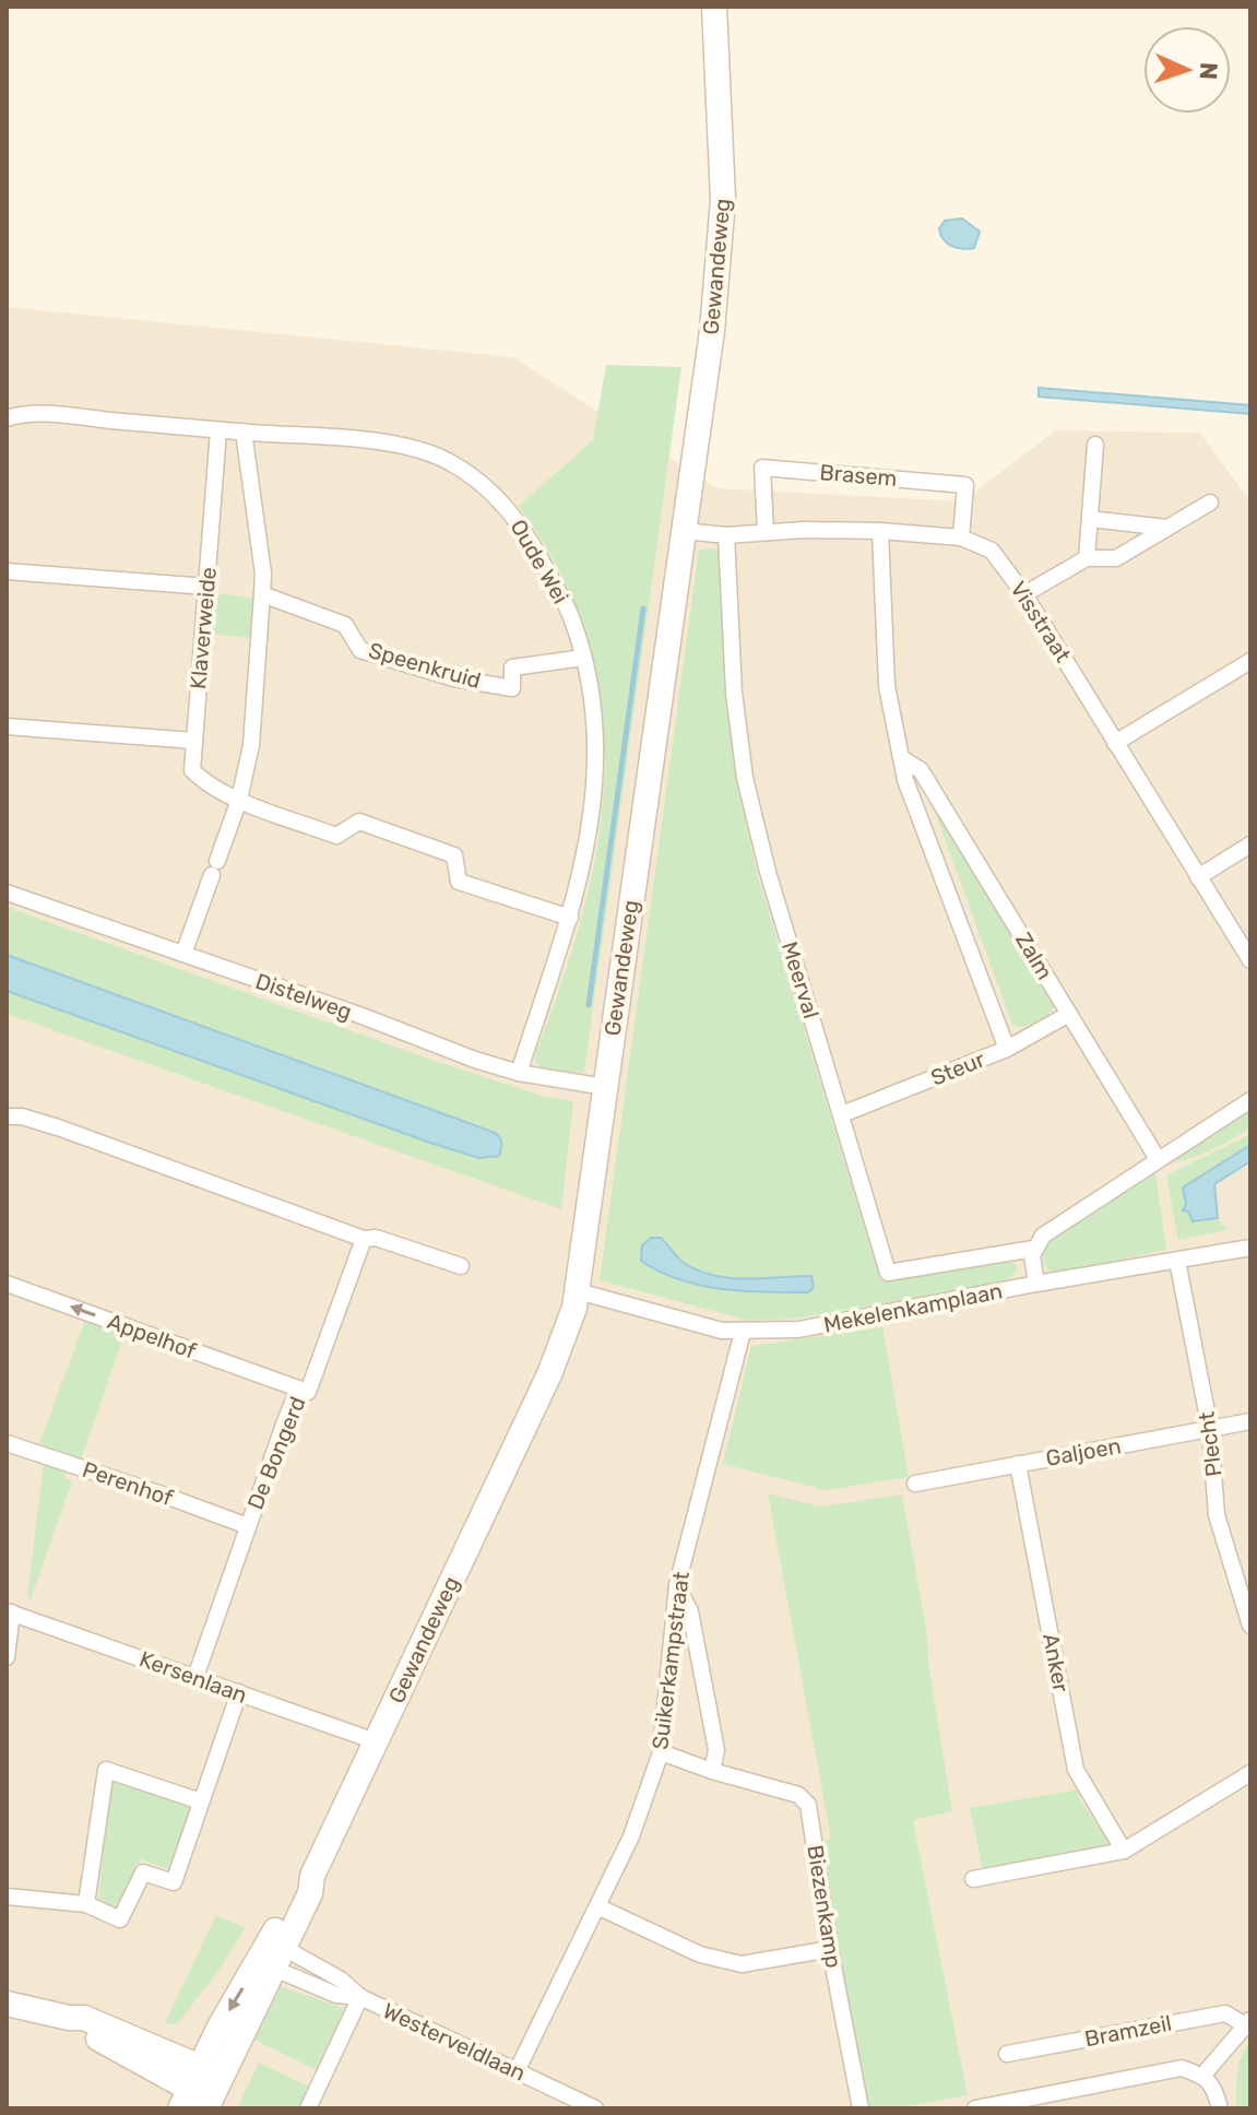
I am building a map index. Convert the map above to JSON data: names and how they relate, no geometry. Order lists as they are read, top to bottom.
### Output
{
  "streets": {
    "street": [
      "Gewandeweg",
      "Brasem",
      "Oude Wei",
      "Visstraat",
      "Klaverweide",
      "Speenkruid",
      "Zalm",
      "Meerval",
      "Distelweg",
      "Steur",
      "Mekelenkamplaan",
      "Appelhof",
      "Plecht",
      "Galjoen",
      "De Bongerd",
      "Perenhof",
      "Suikerkampstraat",
      "Anker",
      "Kersenlaan",
      "Biezenkamp",
      "Bramzeil",
      "Westerveldlaan"
    ]
  },
  "crossings": [
    ["Gewandeweg", "Visstraat"],
    ["Gewandeweg", "Distelweg"],
    ["Gewandeweg", "Mekelenkamplaan"],
    ["Gewandeweg", "Kersenlaan"],
    ["Gewandeweg", "Westerveldlaan"],
    ["Brasem", "Visstraat"],
    ["Oude Wei", "Klaverweide"],
    ["Oude Wei", "Speenkruid"],
    ["Oude Wei", "Distelweg"],
    ["Visstraat", "Zalm"],
    ["Visstraat", "Meerval"],
    ["Zalm", "Steur"],
    ["Meerval", "Steur"],
    ["Mekelenkamplaan", "Plecht"],
    ["Mekelenkamplaan", "Suikerkampstraat"],
    ["Appelhof", "De Bongerd"],
    ["Plecht", "Galjoen"],
    ["Galjoen", "Anker"],
    ["De Bongerd", "Perenhof"],
    ["De Bongerd", "Kersenlaan"],
    ["Suikerkampstraat", "Biezenkamp"],
    ["Suikerkampstraat", "Westerveldlaan"]
  ],
  "one_way": ["Appelhof"],
  "north": "right"
}
